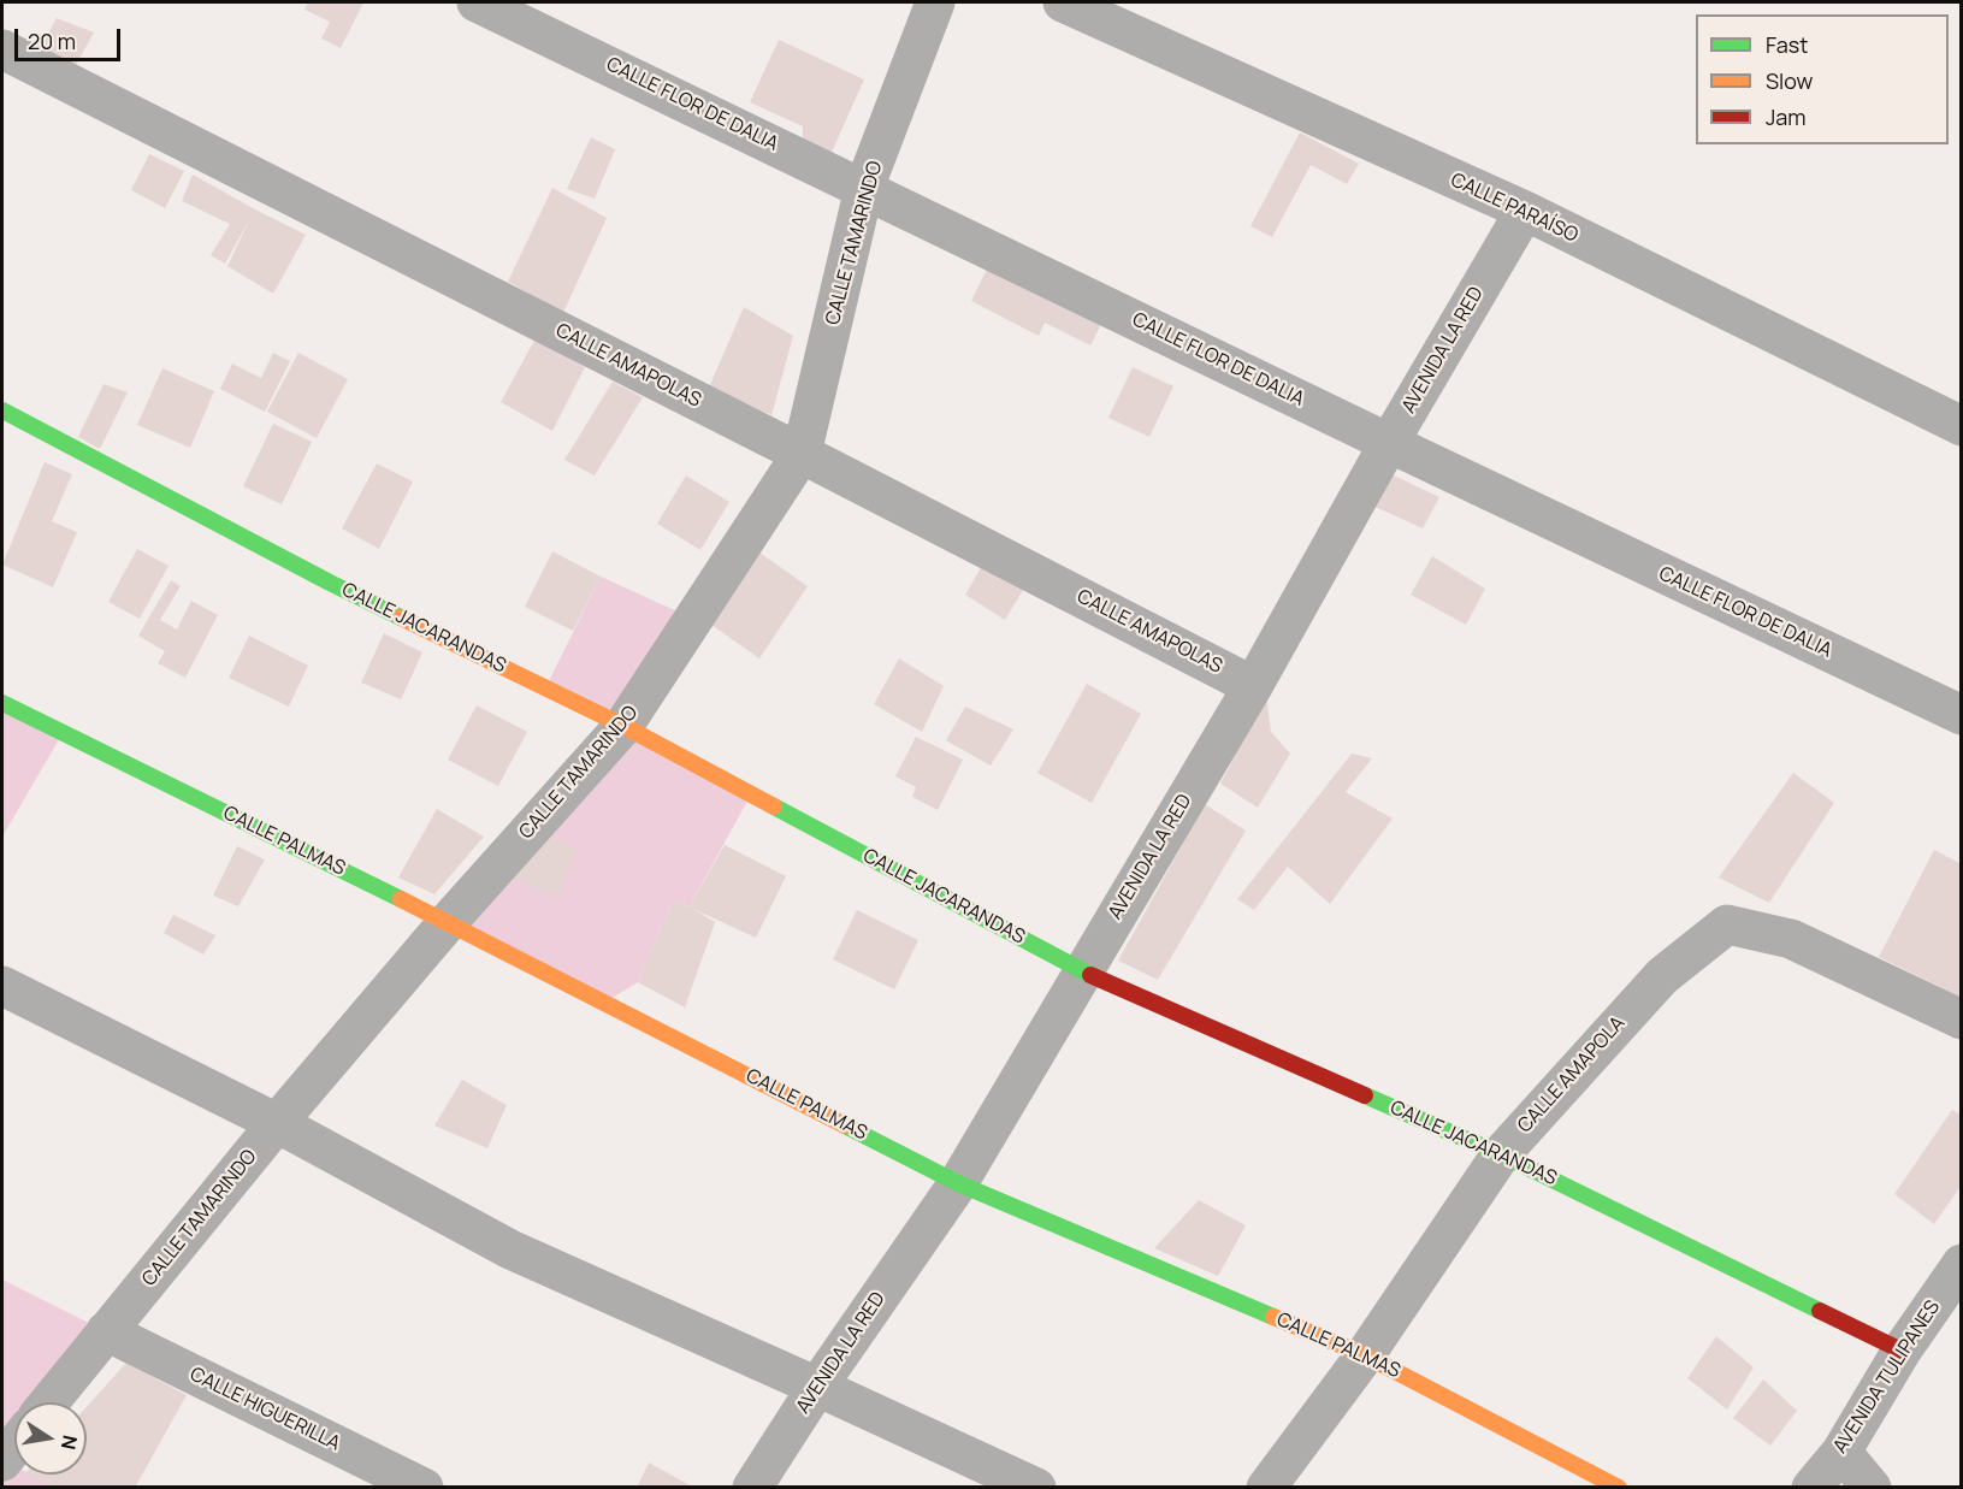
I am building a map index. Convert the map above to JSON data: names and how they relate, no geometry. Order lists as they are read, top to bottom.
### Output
{
  "streets": {
    "street": [
      "CALLE FLOR DE DALIA",
      "CALLE PARAÍSO",
      "CALLE TAMARINDO",
      "AVENIDA LA RED",
      "CALLE AMAPOLAS",
      "CALLE JACARANDAS",
      "CALLE PALMAS",
      "CALLE AMAPOLA",
      "AVENIDA TULIPANES",
      "CALLE HIGUERILLA"
    ]
  },
  "crossings": [
    ["CALLE FLOR DE DALIA", "CALLE TAMARINDO"],
    ["CALLE FLOR DE DALIA", "AVENIDA LA RED"],
    ["CALLE PARAÍSO", "AVENIDA LA RED"],
    ["CALLE TAMARINDO", "CALLE AMAPOLAS"],
    ["CALLE TAMARINDO", "CALLE JACARANDAS"],
    ["CALLE TAMARINDO", "CALLE PALMAS"],
    ["CALLE TAMARINDO", "CALLE HIGUERILLA"],
    ["AVENIDA LA RED", "CALLE AMAPOLAS"],
    ["AVENIDA LA RED", "CALLE JACARANDAS"],
    ["AVENIDA LA RED", "CALLE PALMAS"],
    ["CALLE JACARANDAS", "CALLE AMAPOLA"],
    ["CALLE JACARANDAS", "AVENIDA TULIPANES"],
    ["CALLE PALMAS", "CALLE AMAPOLA"]
  ],
  "legend": ["Fast", "Slow", "Jam"],
  "scale_bar": "20 m",
  "north": "right"
}
